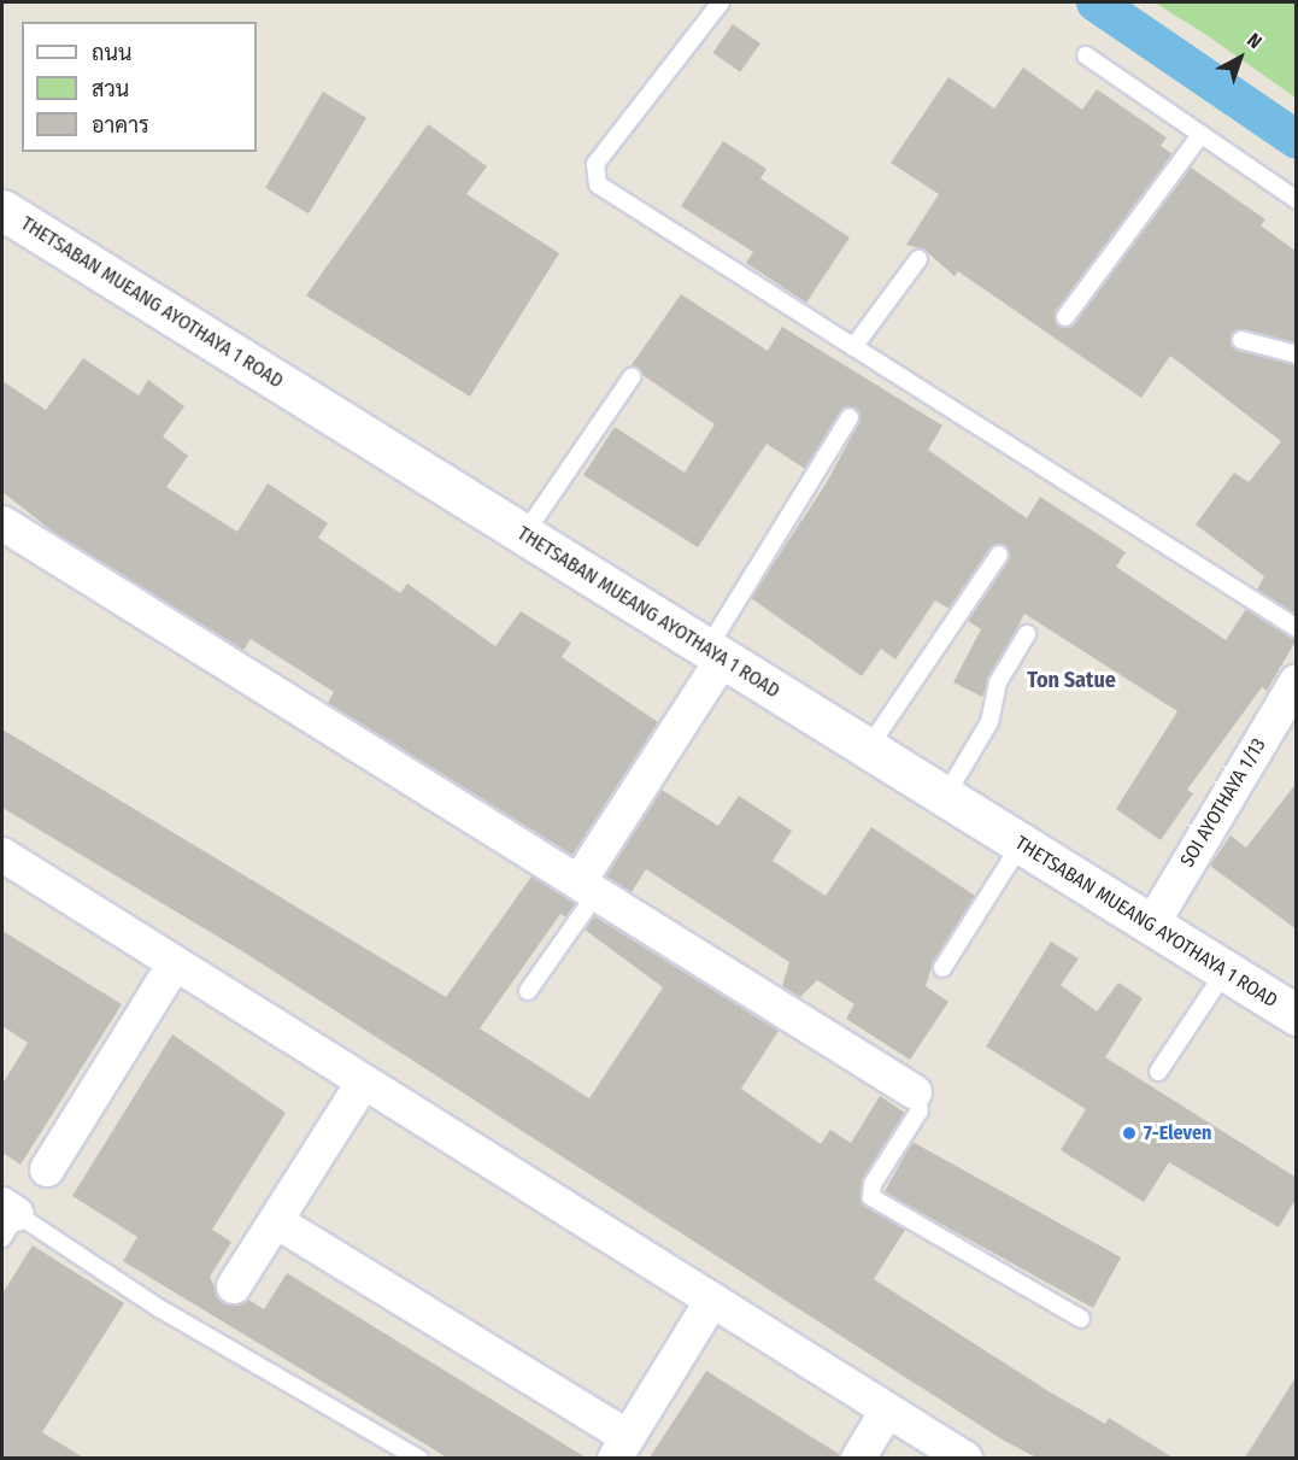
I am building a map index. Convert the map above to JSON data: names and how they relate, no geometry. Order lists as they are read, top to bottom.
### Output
{
  "streets": {
    "main road": ["THETSABAN MUEANG AYOTHAYA 1 ROAD"],
    "street": ["SOI AYOTHAYA 1/13"]
  },
  "crossings": [
    ["THETSABAN MUEANG AYOTHAYA 1 ROAD", "SOI AYOTHAYA 1/13"]
  ],
  "districts": ["Ton Satue"],
  "places": ["7-Eleven"],
  "legend": ["ถนน", "สวน", "อาคาร"],
  "north": "top right"
}
